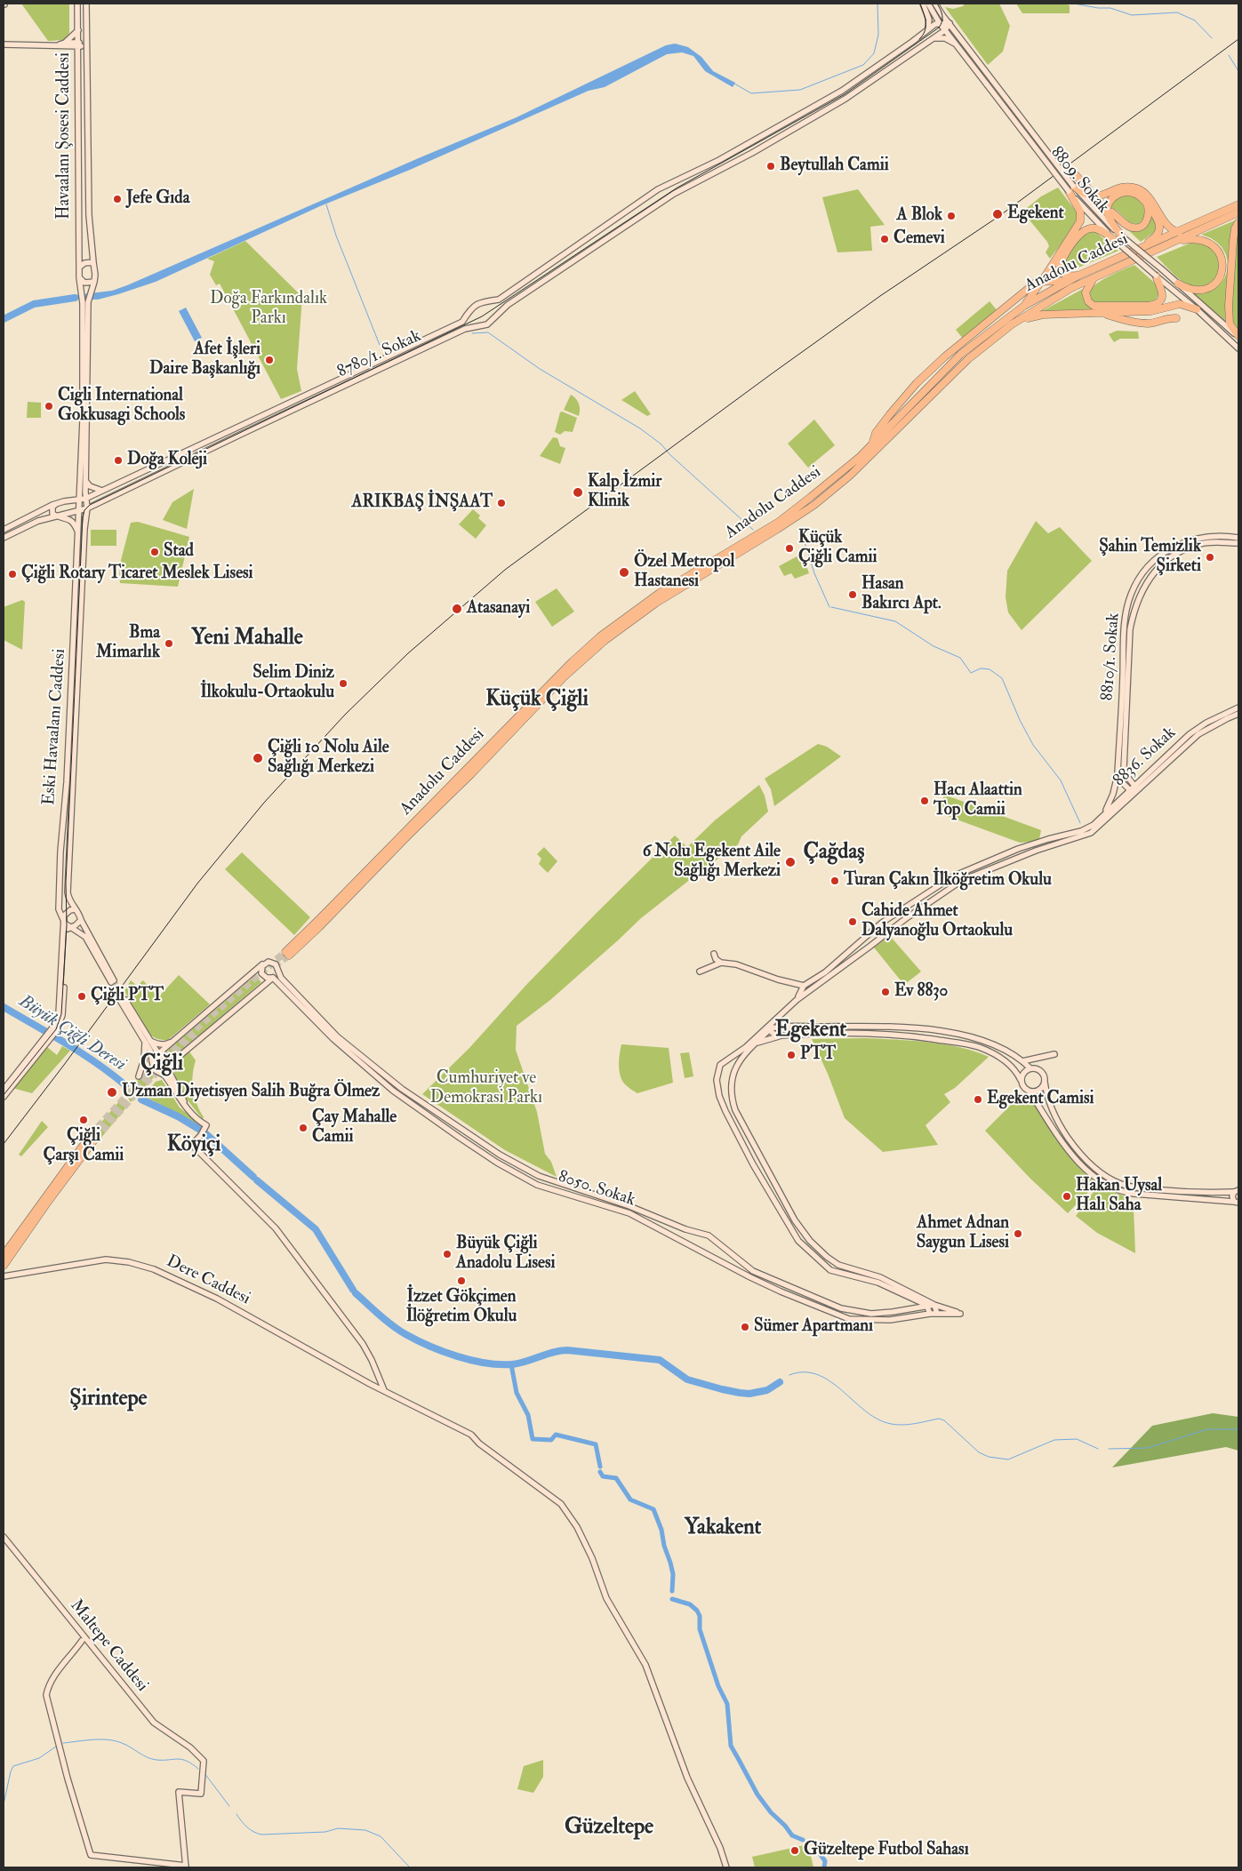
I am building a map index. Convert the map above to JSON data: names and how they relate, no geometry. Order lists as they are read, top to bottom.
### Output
{
  "streets": {
    "highway": ["Anadolu Caddesi"],
    "street": [
      "Havaalanı Şosesi Caddesi",
      "8809. Sokak",
      "8780/1. Sokak",
      "8810/1. Sokak",
      "Eski Havaalanı Caddesi",
      "8836. Sokak",
      "8050. Sokak",
      "Dere Caddesi",
      "Maltepe Caddesi"
    ]
  },
  "crossings": [
    ["8809. Sokak", "8780/1. Sokak"],
    ["8780/1. Sokak", "Eski Havaalanı Caddesi"],
    ["8810/1. Sokak", "8836. Sokak"]
  ],
  "districts": [
    "Yeni Mahalle",
    "Küçük Çiğli",
    "Çağdaş",
    "Egekent",
    "Çiğli",
    "Köyiçi",
    "Şirintepe",
    "Yakakent",
    "Güzeltepe"
  ],
  "water": ["Büyük Çiğli Deresi"],
  "parks": ["Doğa Farkındalık Parkı", "Cumhuriyet ve Demokrasi Parkı"],
  "places": [
    "Beytullah Camii",
    "Jefe Gıda",
    "Egekent",
    "A Blok",
    "Cemevi",
    "Afet İşleri Daire Başkanlığı",
    "Cigli International Gokkusagi Schools",
    "Doğa Koleji",
    "Kalp İzmir Klinik",
    "ARIKBAŞ İNŞAAT",
    "Küçük Çiğli Camii",
    "Stad",
    "Şahin Temizlik Şirketi",
    "Özel Metropol Hastanesi",
    "Çiğli Rotary Ticaret Meslek Lisesi",
    "Hasan Bakırcı Apt.",
    "Atasanayi",
    "Bma Mimarlık",
    "Selim Diniz İlkokulu-Ortaokulu",
    "Çiğli 10 Nolu Aile Sağlığı Merkezi",
    "Hacı Alaattin Top Camii",
    "6 Nolu Egekent Aile Sağlığı Merkezi",
    "Turan Çakın İlköğretim Okulu",
    "Cahide Ahmet Dalyanoğlu Ortaokulu",
    "Ev 8830",
    "Çiğli PTT",
    "PTT",
    "Uzman Diyetisyen Salih Buğra Ölmez",
    "Egekent Camisi",
    "Çiğli Çarşı Camii",
    "Çay Mahalle Camii",
    "Hakan Uysal Halı Saha",
    "Ahmet Adnan Saygun Lisesi",
    "Büyük Çiğli Anadolu Lisesi",
    "İzzet Gökçimen İlöğretim Okulu",
    "Sümer Apartmanı",
    "Güzeltepe Futbol Sahası"
  ]
}
